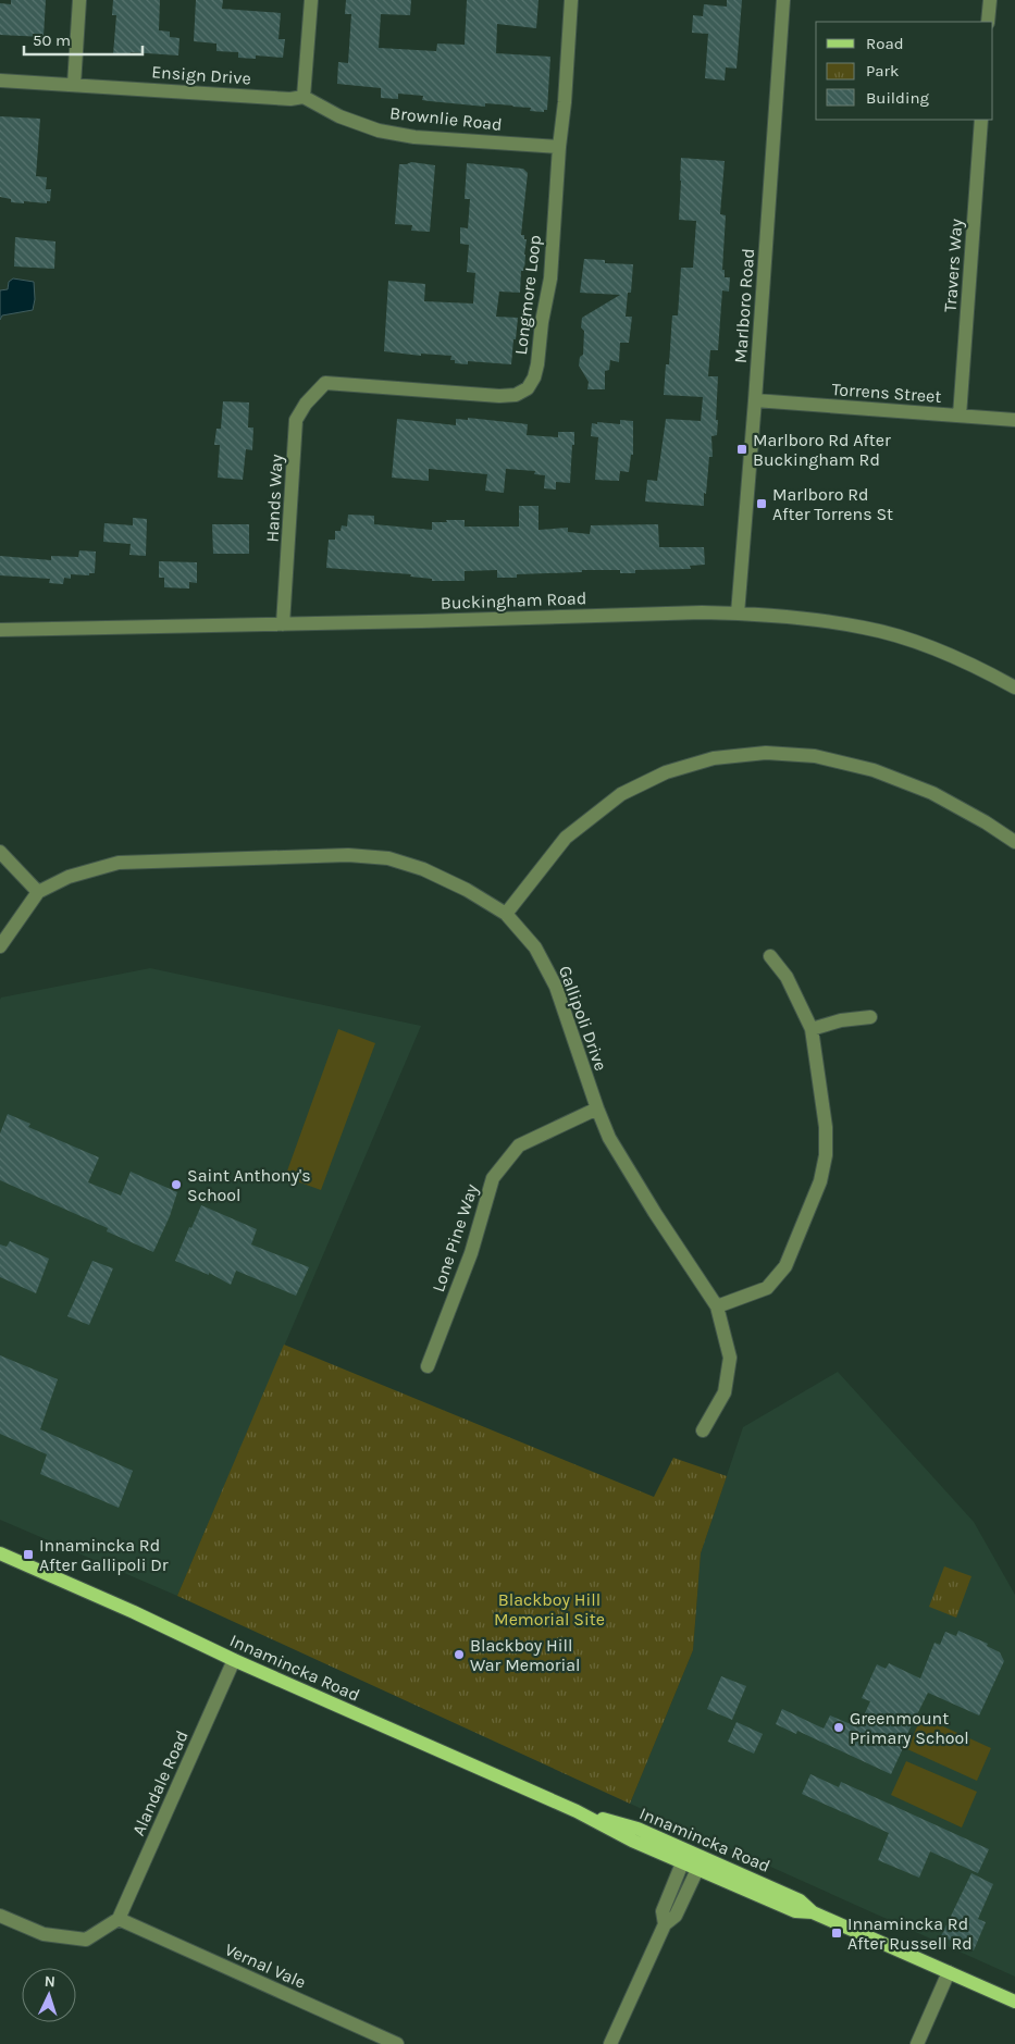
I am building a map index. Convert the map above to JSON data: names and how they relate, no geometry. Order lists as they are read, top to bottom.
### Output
{
  "streets": {
    "main road": ["Innamincka Road"],
    "street": [
      "Ensign Drive",
      "Brownlie Road",
      "Travers Way",
      "Longmore Loop",
      "Marlboro Road",
      "Torrens Street",
      "Hands Way",
      "Buckingham Road",
      "Gallipoli Drive",
      "Lone Pine Way",
      "Alandale Road",
      "Vernal Vale"
    ]
  },
  "crossings": [
    ["Ensign Drive", "Brownlie Road"],
    ["Brownlie Road", "Longmore Loop"],
    ["Travers Way", "Torrens Street"],
    ["Longmore Loop", "Hands Way"],
    ["Marlboro Road", "Torrens Street"],
    ["Marlboro Road", "Buckingham Road"],
    ["Hands Way", "Buckingham Road"],
    ["Gallipoli Drive", "Lone Pine Way"],
    ["Innamincka Road", "Alandale Road"],
    ["Alandale Road", "Vernal Vale"]
  ],
  "parks": ["Blackboy Hill Memorial Site"],
  "places": {
    "transit": [
      "Marlboro Rd After Buckingham Rd",
      "Marlboro Rd After Torrens St",
      "Innamincka Rd After Gallipoli Dr",
      "Innamincka Rd After Russell Rd"
    ],
    "other": ["Saint Anthony's School", "Blackboy Hill War Memorial", "Greenmount Primary School"]
  },
  "legend": ["Road", "Park", "Building"],
  "scale_bar": "50 m",
  "north": "top"
}
